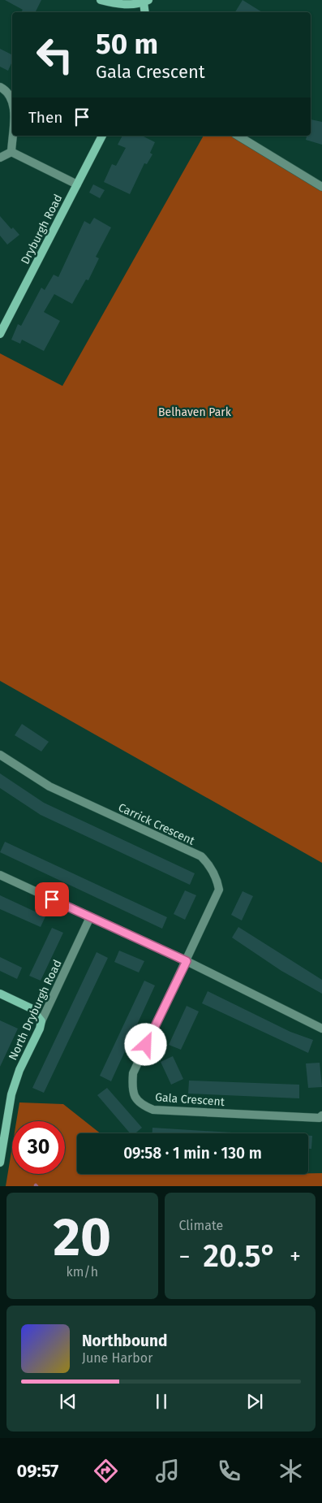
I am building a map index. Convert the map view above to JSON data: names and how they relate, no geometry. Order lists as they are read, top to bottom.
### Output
{
  "streets": {
    "street": [
      "Dryburgh Road",
      "Carrick Crescent",
      "North Dryburgh Road",
      "Gala Crescent"
    ]
  },
  "crossings": [
    ["Carrick Crescent", "Gala Crescent"]
  ],
  "parks": ["Belhaven Park"],
  "page": {
    "turn": ["50 m", "Gala Crescent"],
    "then": "Then",
    "limit": "30",
    "trip": "09:58 · 1 min · 130 m",
    "tile": [
      ["20", "km/h"],
      "Climate"
    ],
    "heat": ["−", "20.5°", "+"],
    "song": ["Northbound", "June Harbor"],
    "tabs": "09:57"
  }
}
